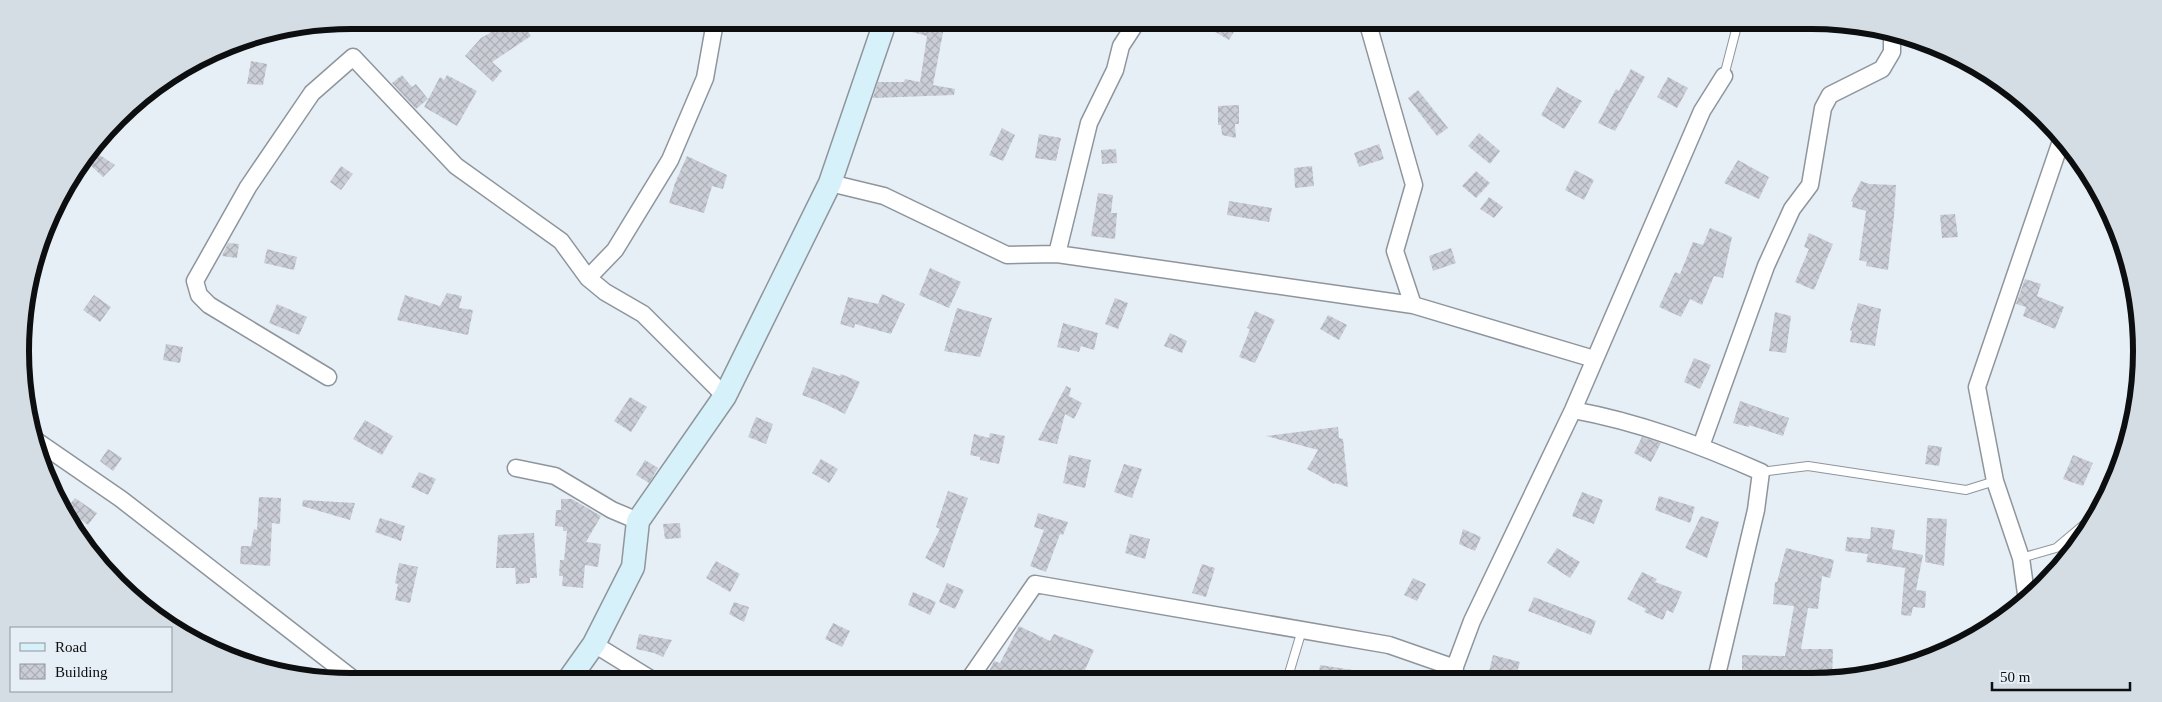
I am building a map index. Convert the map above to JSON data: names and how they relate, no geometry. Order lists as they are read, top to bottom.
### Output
{
  "legend": ["Road", "Building"],
  "scale_bar": "50 m"
}
